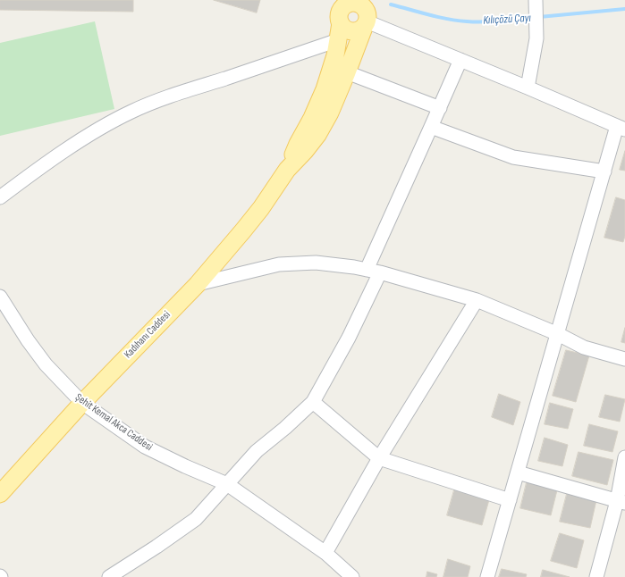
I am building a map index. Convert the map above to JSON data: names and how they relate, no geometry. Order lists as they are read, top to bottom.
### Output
{
  "streets": {
    "main road": ["Kadıhanı Caddesi"],
    "street": ["Şehit Kemal Akca Caddesi"]
  },
  "crossings": [
    ["Kadıhanı Caddesi", "Şehit Kemal Akca Caddesi"]
  ],
  "water": ["Kılıçözü Çayı"]
}
